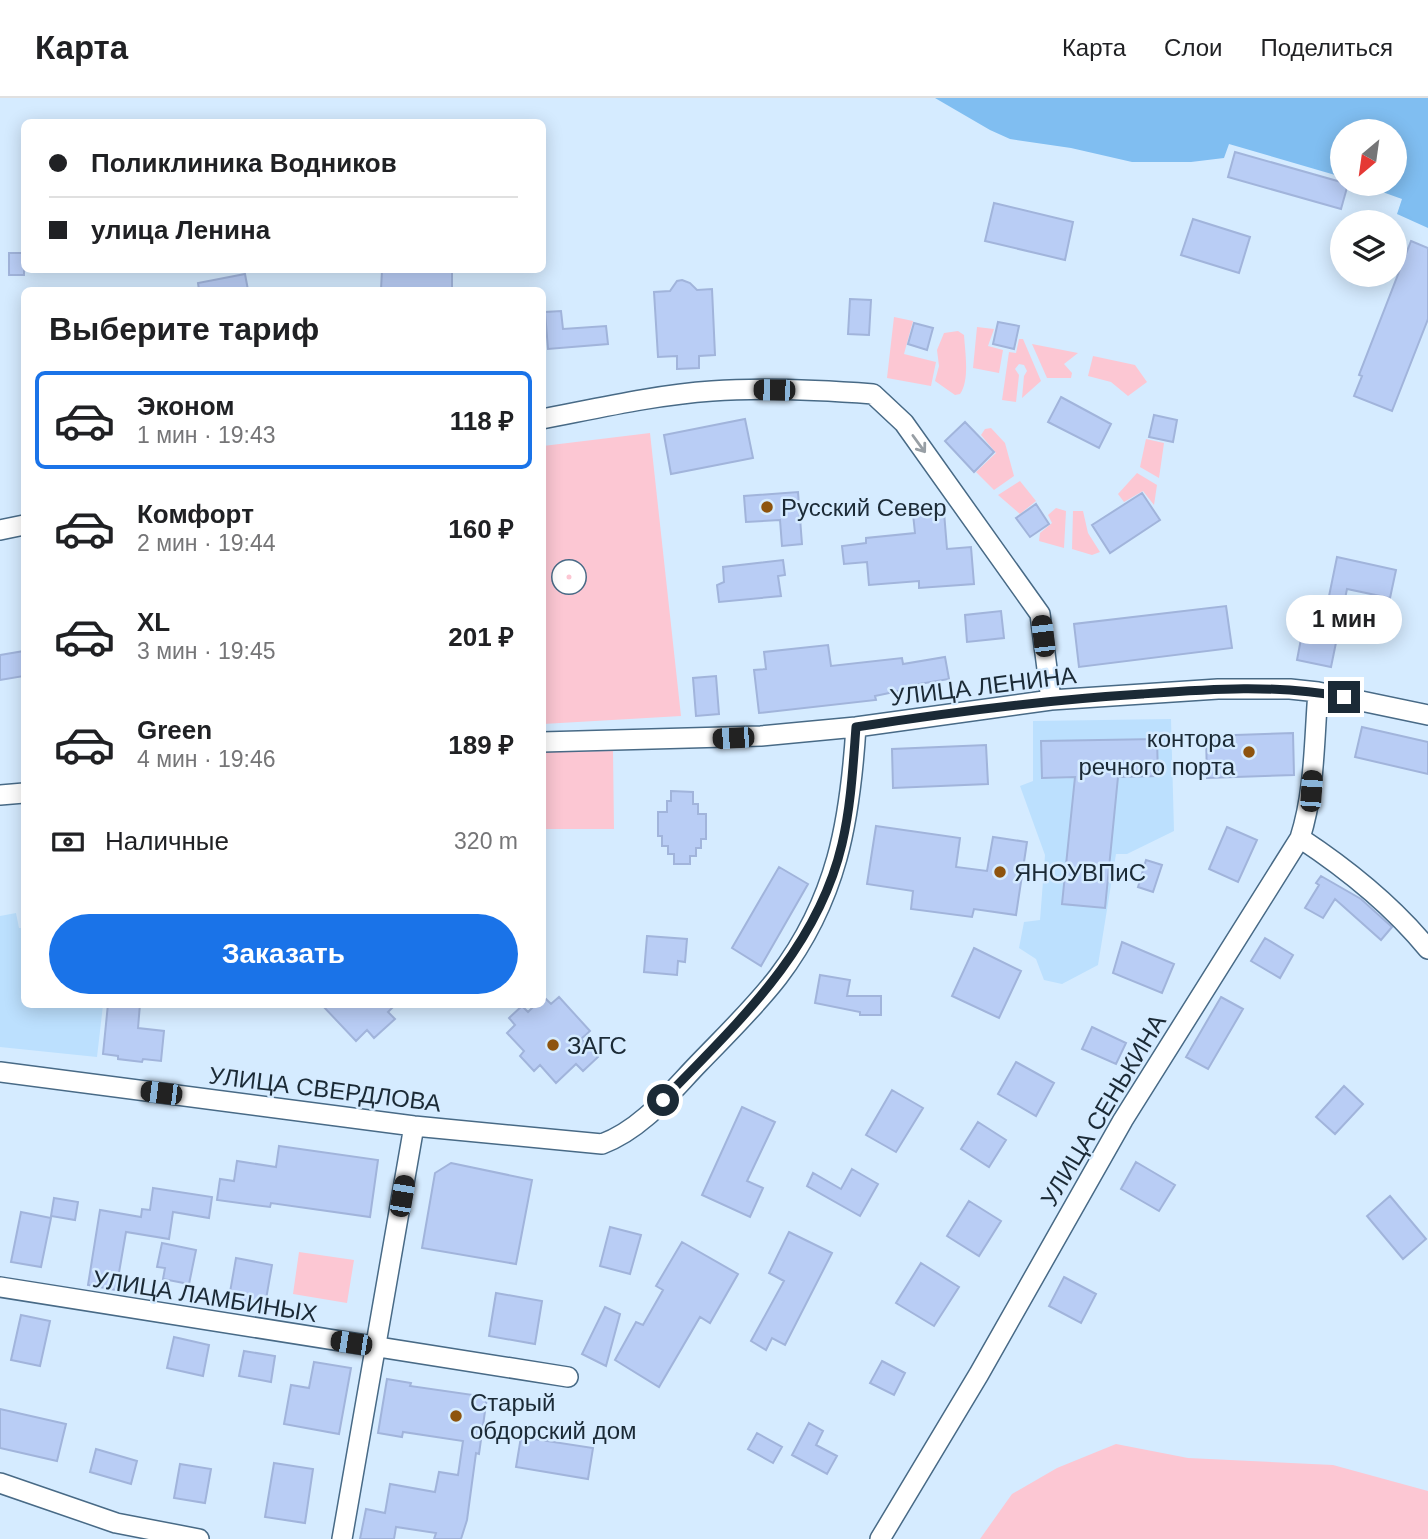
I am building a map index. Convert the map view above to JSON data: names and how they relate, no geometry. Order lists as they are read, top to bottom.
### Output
{
  "streets": {
    "street": [
      "УЛИЦА ЛЕНИНА",
      "УЛИЦА СВЕРДЛОВА",
      "УЛИЦА СЕНЬКИНА",
      "УЛИЦА ЛАМБИНЫХ"
    ]
  },
  "crossings": [
    ["УЛИЦА ЛЕНИНА", "УЛИЦА СВЕРДЛОВА"],
    ["УЛИЦА ЛЕНИНА", "УЛИЦА СЕНЬКИНА"]
  ],
  "places": [
    "Русский Север",
    "контора речного порта",
    "ЯНОУВПиС",
    "ЗАГС",
    "Старый обдорский дом"
  ],
  "north": "bottom left",
  "page": {
    "header": "Карта",
    "nav": ["Карта", "Слои", "Поделиться"],
    "banner": ["Поликлиника Водников", "улица Ленина"],
    "heading": "Выберите тариф",
    "list": [
      {
        "name": "Эконом",
        "note": "1 мин · 19:43",
        "value": "118 ₽"
      },
      {
        "name": "Комфорт",
        "note": "2 мин · 19:44",
        "value": "160 ₽"
      },
      {
        "name": "XL",
        "note": "3 мин · 19:45",
        "value": "201 ₽"
      },
      {
        "name": "Green",
        "note": "4 мин · 19:46",
        "value": "189 ₽"
      }
    ],
    "bubble": "1 мин",
    "pay": ["Наличные", "320 m"],
    "buttons": "Заказать"
  }
}
